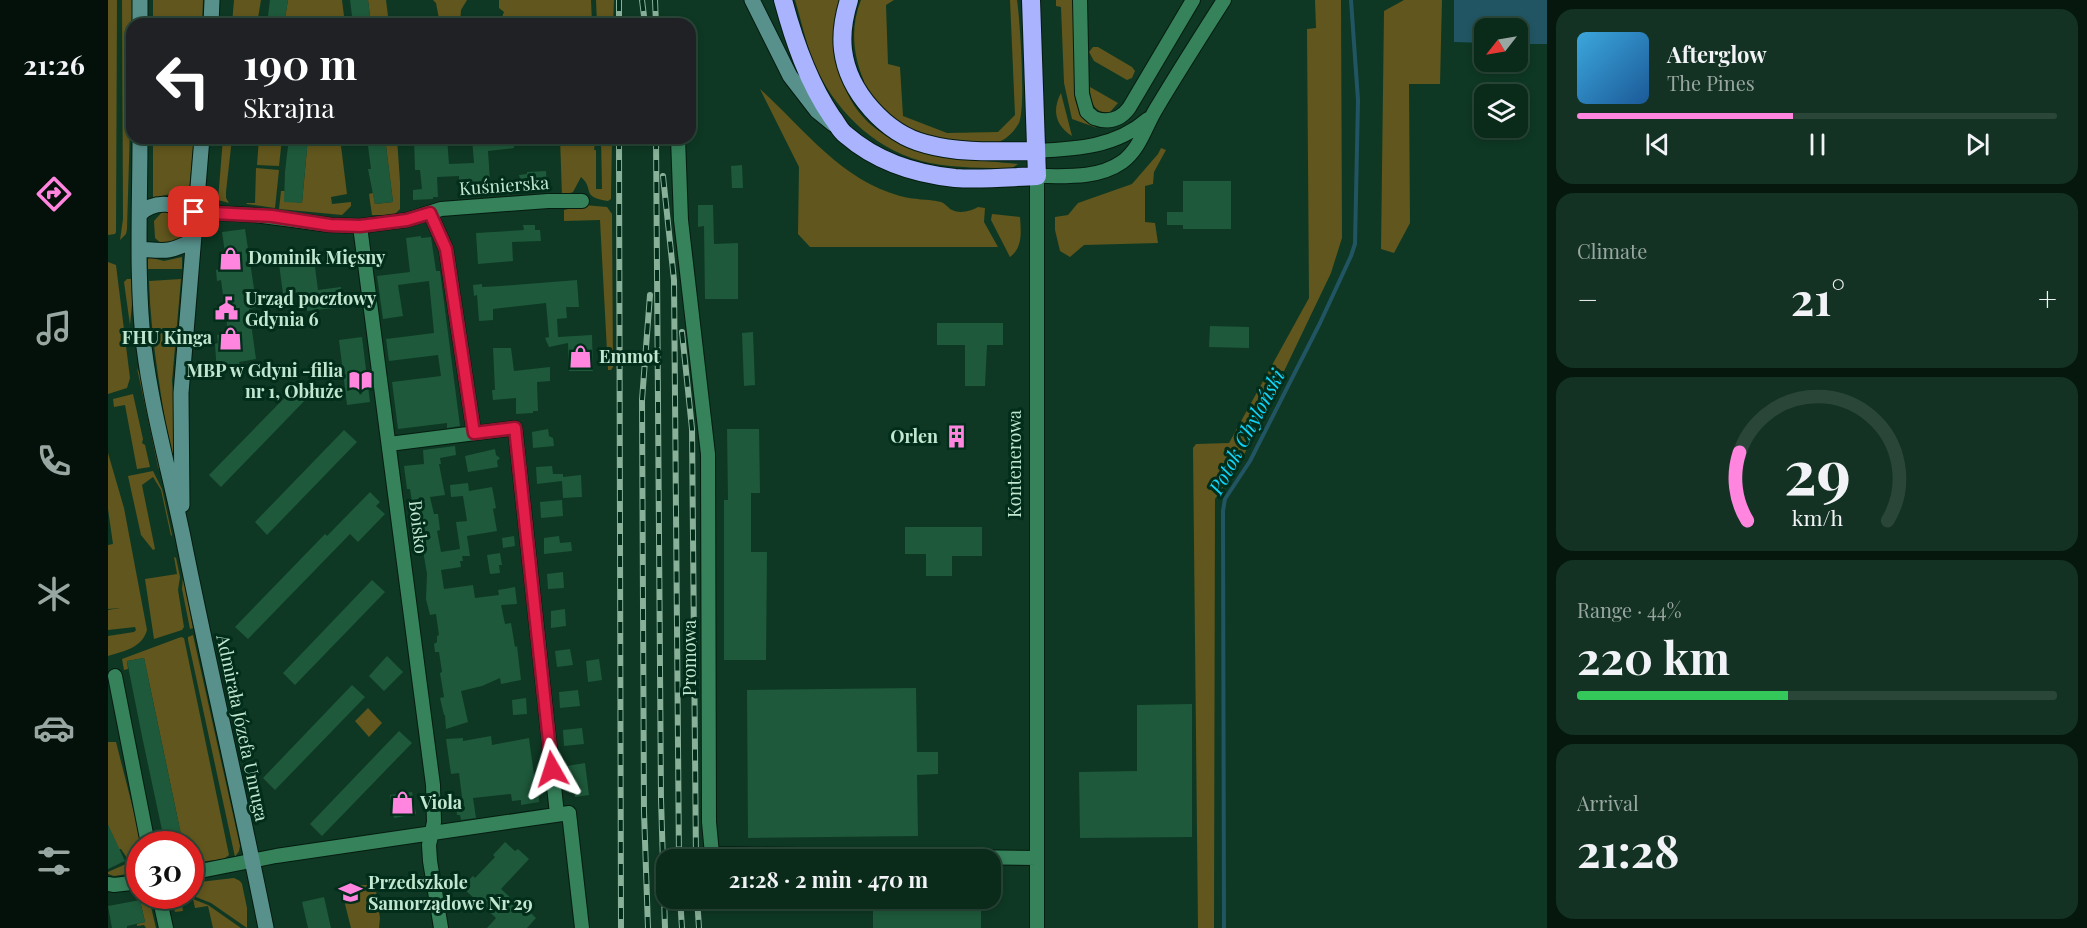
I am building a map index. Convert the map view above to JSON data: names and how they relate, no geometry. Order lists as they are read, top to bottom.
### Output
{
  "streets": {
    "highway": ["Kontenerowa"],
    "street": [
      "Kuśnierska",
      "Boisko",
      "Promowa",
      "Admirała Józefa Unruga"
    ]
  },
  "crossings": [
    ["Kuśnierska", "Boisko"],
    ["Kuśnierska", "Admirała Józefa Unruga"],
    ["Kontenerowa", "Promowa"]
  ],
  "water": ["Potok Chyloński"],
  "places": {
    "shop": [
      "Dominik Mięsny",
      "FHU Kinga",
      "Emmot",
      "Viola"
    ],
    "public building": ["Urząd pocztowy Gdynia 6"],
    "library": ["MBP w Gdyni -filia nr 1, Obłuże"],
    "building": ["Orlen"],
    "school or university": ["Przedszkole Samorządowe Nr 29"]
  },
  "north": "bottom left",
  "page": {
    "tabs": "21:26",
    "turn": ["190 m", "Skrajna"],
    "song": ["Afterglow", "The Pines"],
    "tile": [
      "Climate",
      ["Range · 44%", "220 km"],
      ["Arrival", "21:28"]
    ],
    "heat": ["−", "21°", "+"],
    "limit": "30",
    "trip": "21:28 · 2 min · 470 m",
    "gauge": ["29", "km/h"]
  }
}
